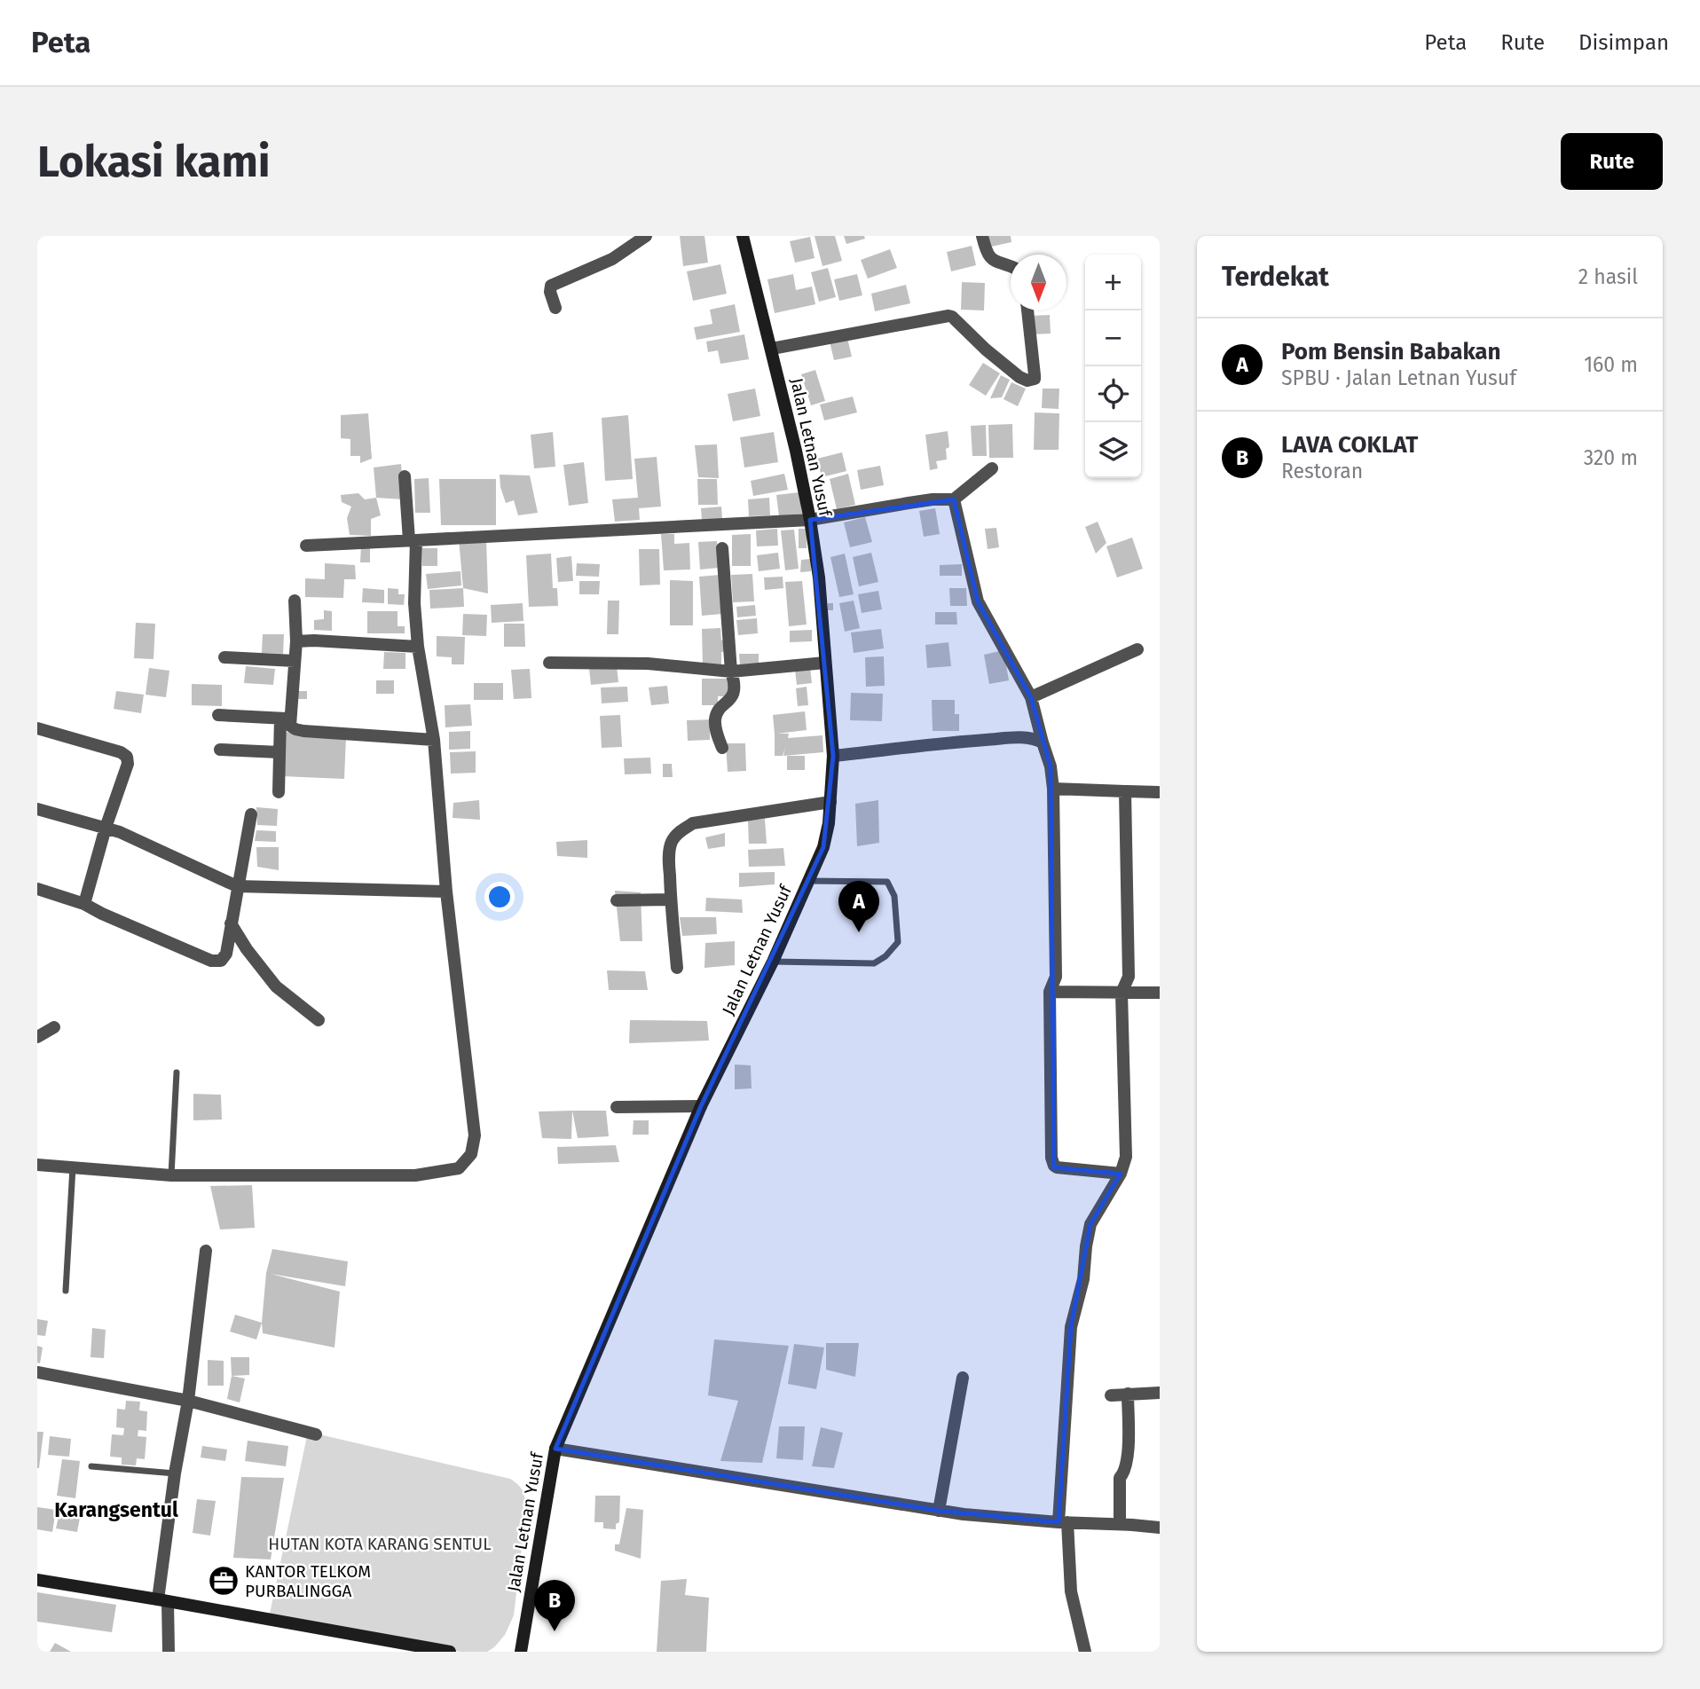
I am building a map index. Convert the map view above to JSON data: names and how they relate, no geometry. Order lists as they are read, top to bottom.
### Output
{
  "streets": {
    "street": ["Jalan Letnan Yusuf"]
  },
  "districts": ["Karangsentul"],
  "parks": ["HUTAN KOTA KARANG SENTUL"],
  "places": {
    "office": ["KANTOR TELKOM PURBALINGGA"]
  },
  "north": "bottom",
  "page": {
    "header": "Peta",
    "nav": ["Peta", "Rute", "Disimpan"],
    "buttons": "Rute",
    "title": "Lokasi kami",
    "heading": ["Terdekat", "2 hasil"],
    "map_buttons": ["+", "−"],
    "list": [
      {
        "mark": "A",
        "name": "Pom Bensin Babakan",
        "note": "SPBU · Jalan Letnan Yusuf",
        "value": "160 m"
      },
      {
        "mark": "B",
        "name": "LAVA COKLAT",
        "note": "Restoran",
        "value": "320 m"
      }
    ],
    "pins": ["A", "B"]
  }
}
